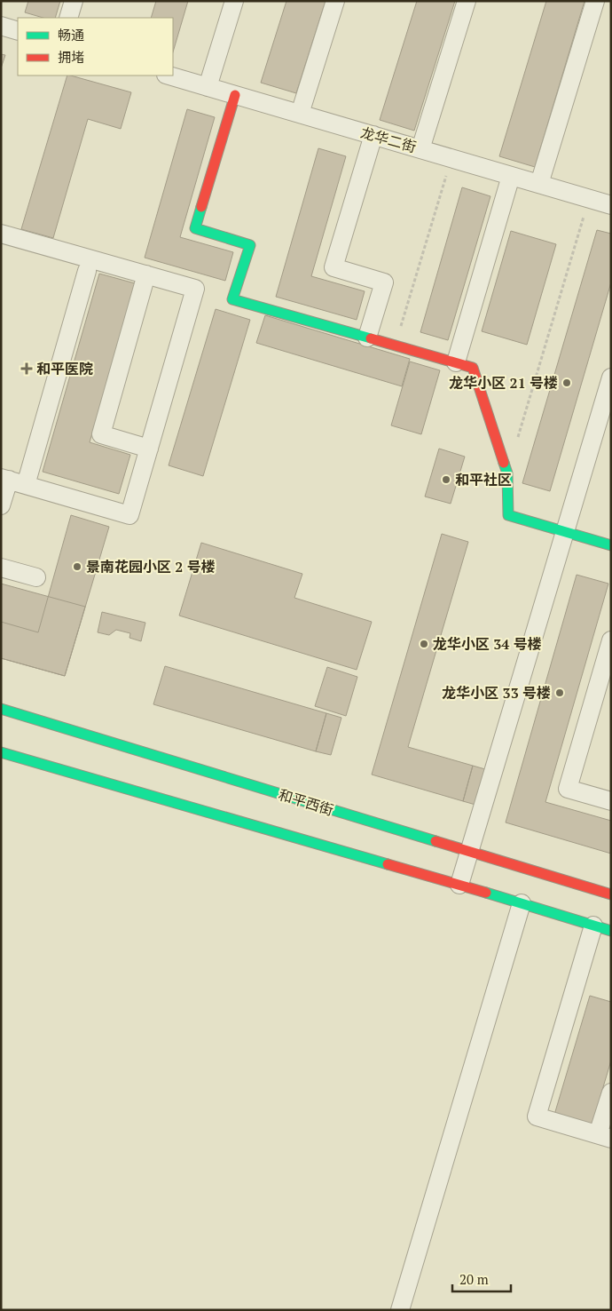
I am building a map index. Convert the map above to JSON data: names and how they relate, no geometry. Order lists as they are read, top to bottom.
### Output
{
  "streets": {
    "main road": ["和平西街"],
    "street": ["龙华二街"]
  },
  "places": {
    "health": ["和平医院"],
    "other": [
      "龙华小区 21 号楼",
      "和平社区",
      "景南花园小区 2 号楼",
      "龙华小区 34 号楼",
      "龙华小区 33 号楼"
    ]
  },
  "legend": ["畅通", "拥堵"],
  "scale_bar": "20 m"
}
